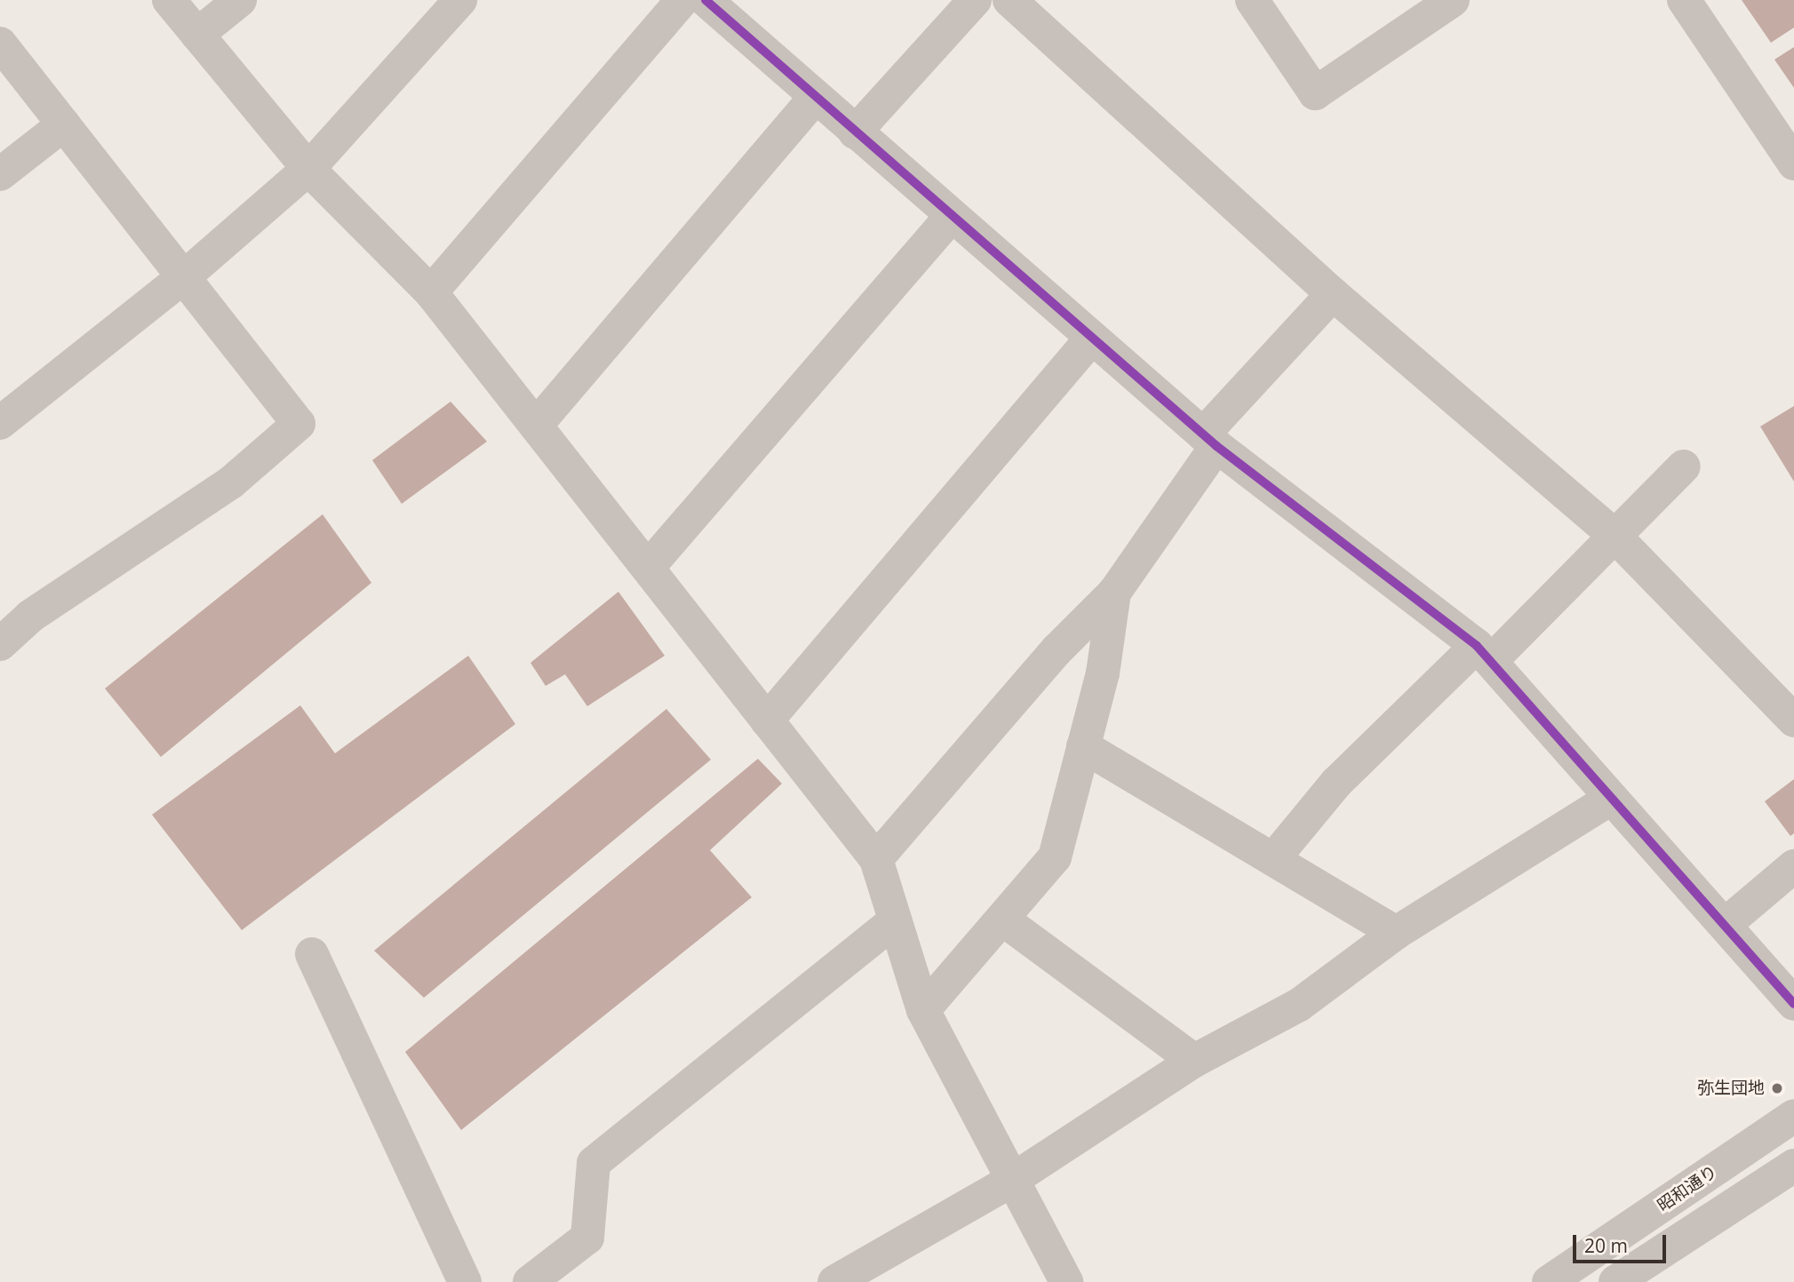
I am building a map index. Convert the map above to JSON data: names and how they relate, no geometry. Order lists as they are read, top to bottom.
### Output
{
  "streets": {
    "street": ["昭和通り"]
  },
  "places": ["弥生団地"],
  "scale_bar": "20 m"
}
